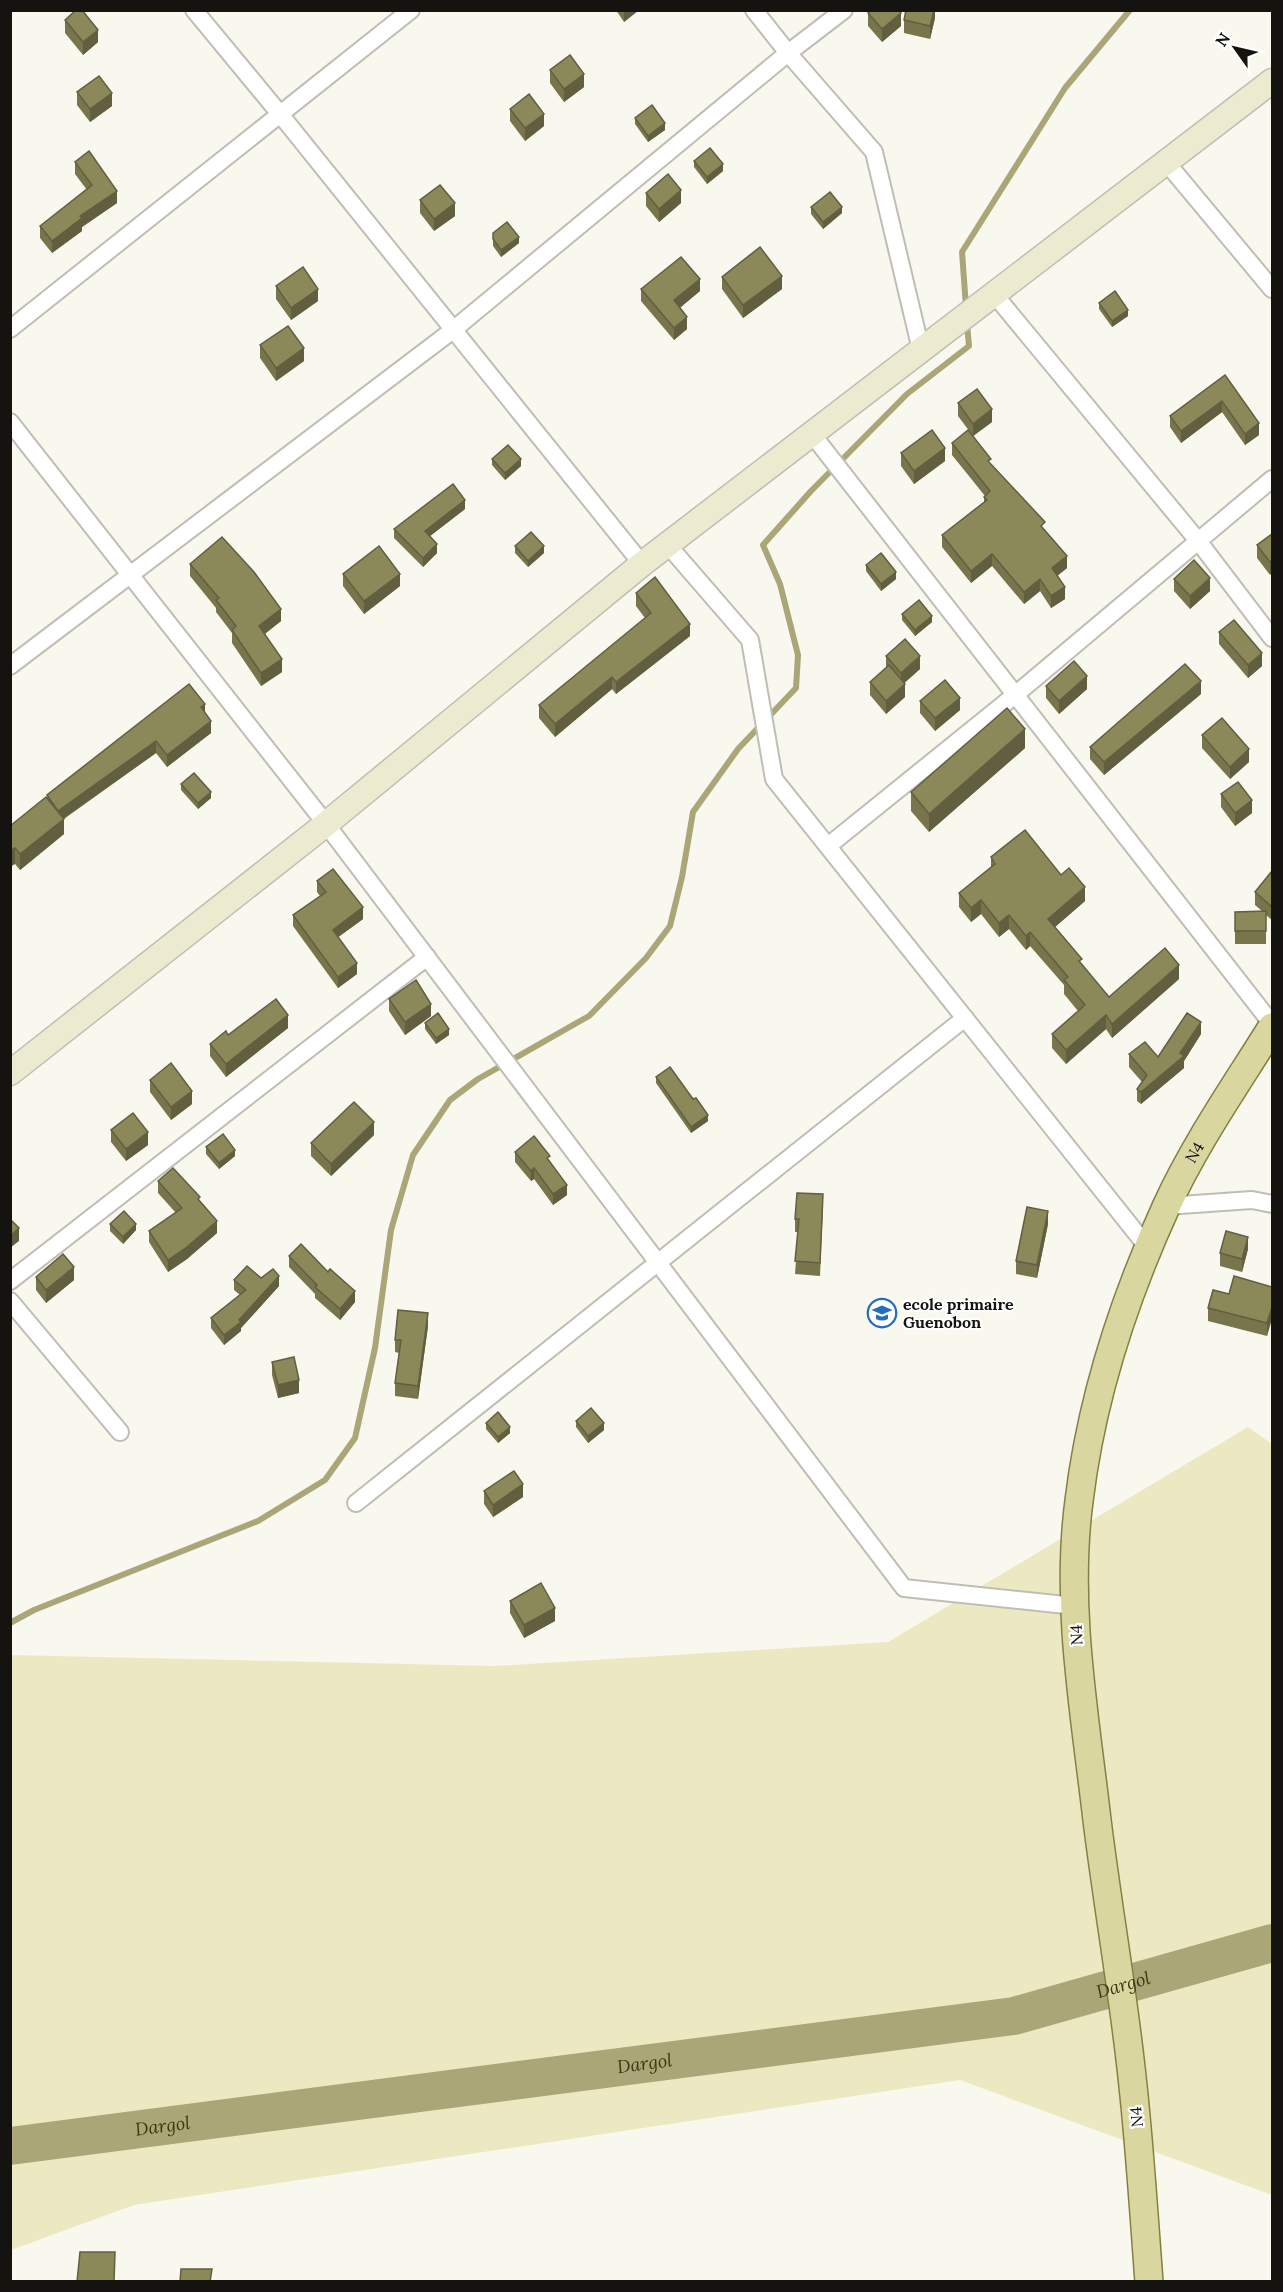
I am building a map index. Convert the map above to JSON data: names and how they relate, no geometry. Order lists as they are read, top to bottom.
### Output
{
  "streets": {
    "main road": ["N4"]
  },
  "water": ["Dargol"],
  "places": {
    "school or university": ["ecole primaire Guenobon"]
  },
  "north": "top left"
}
